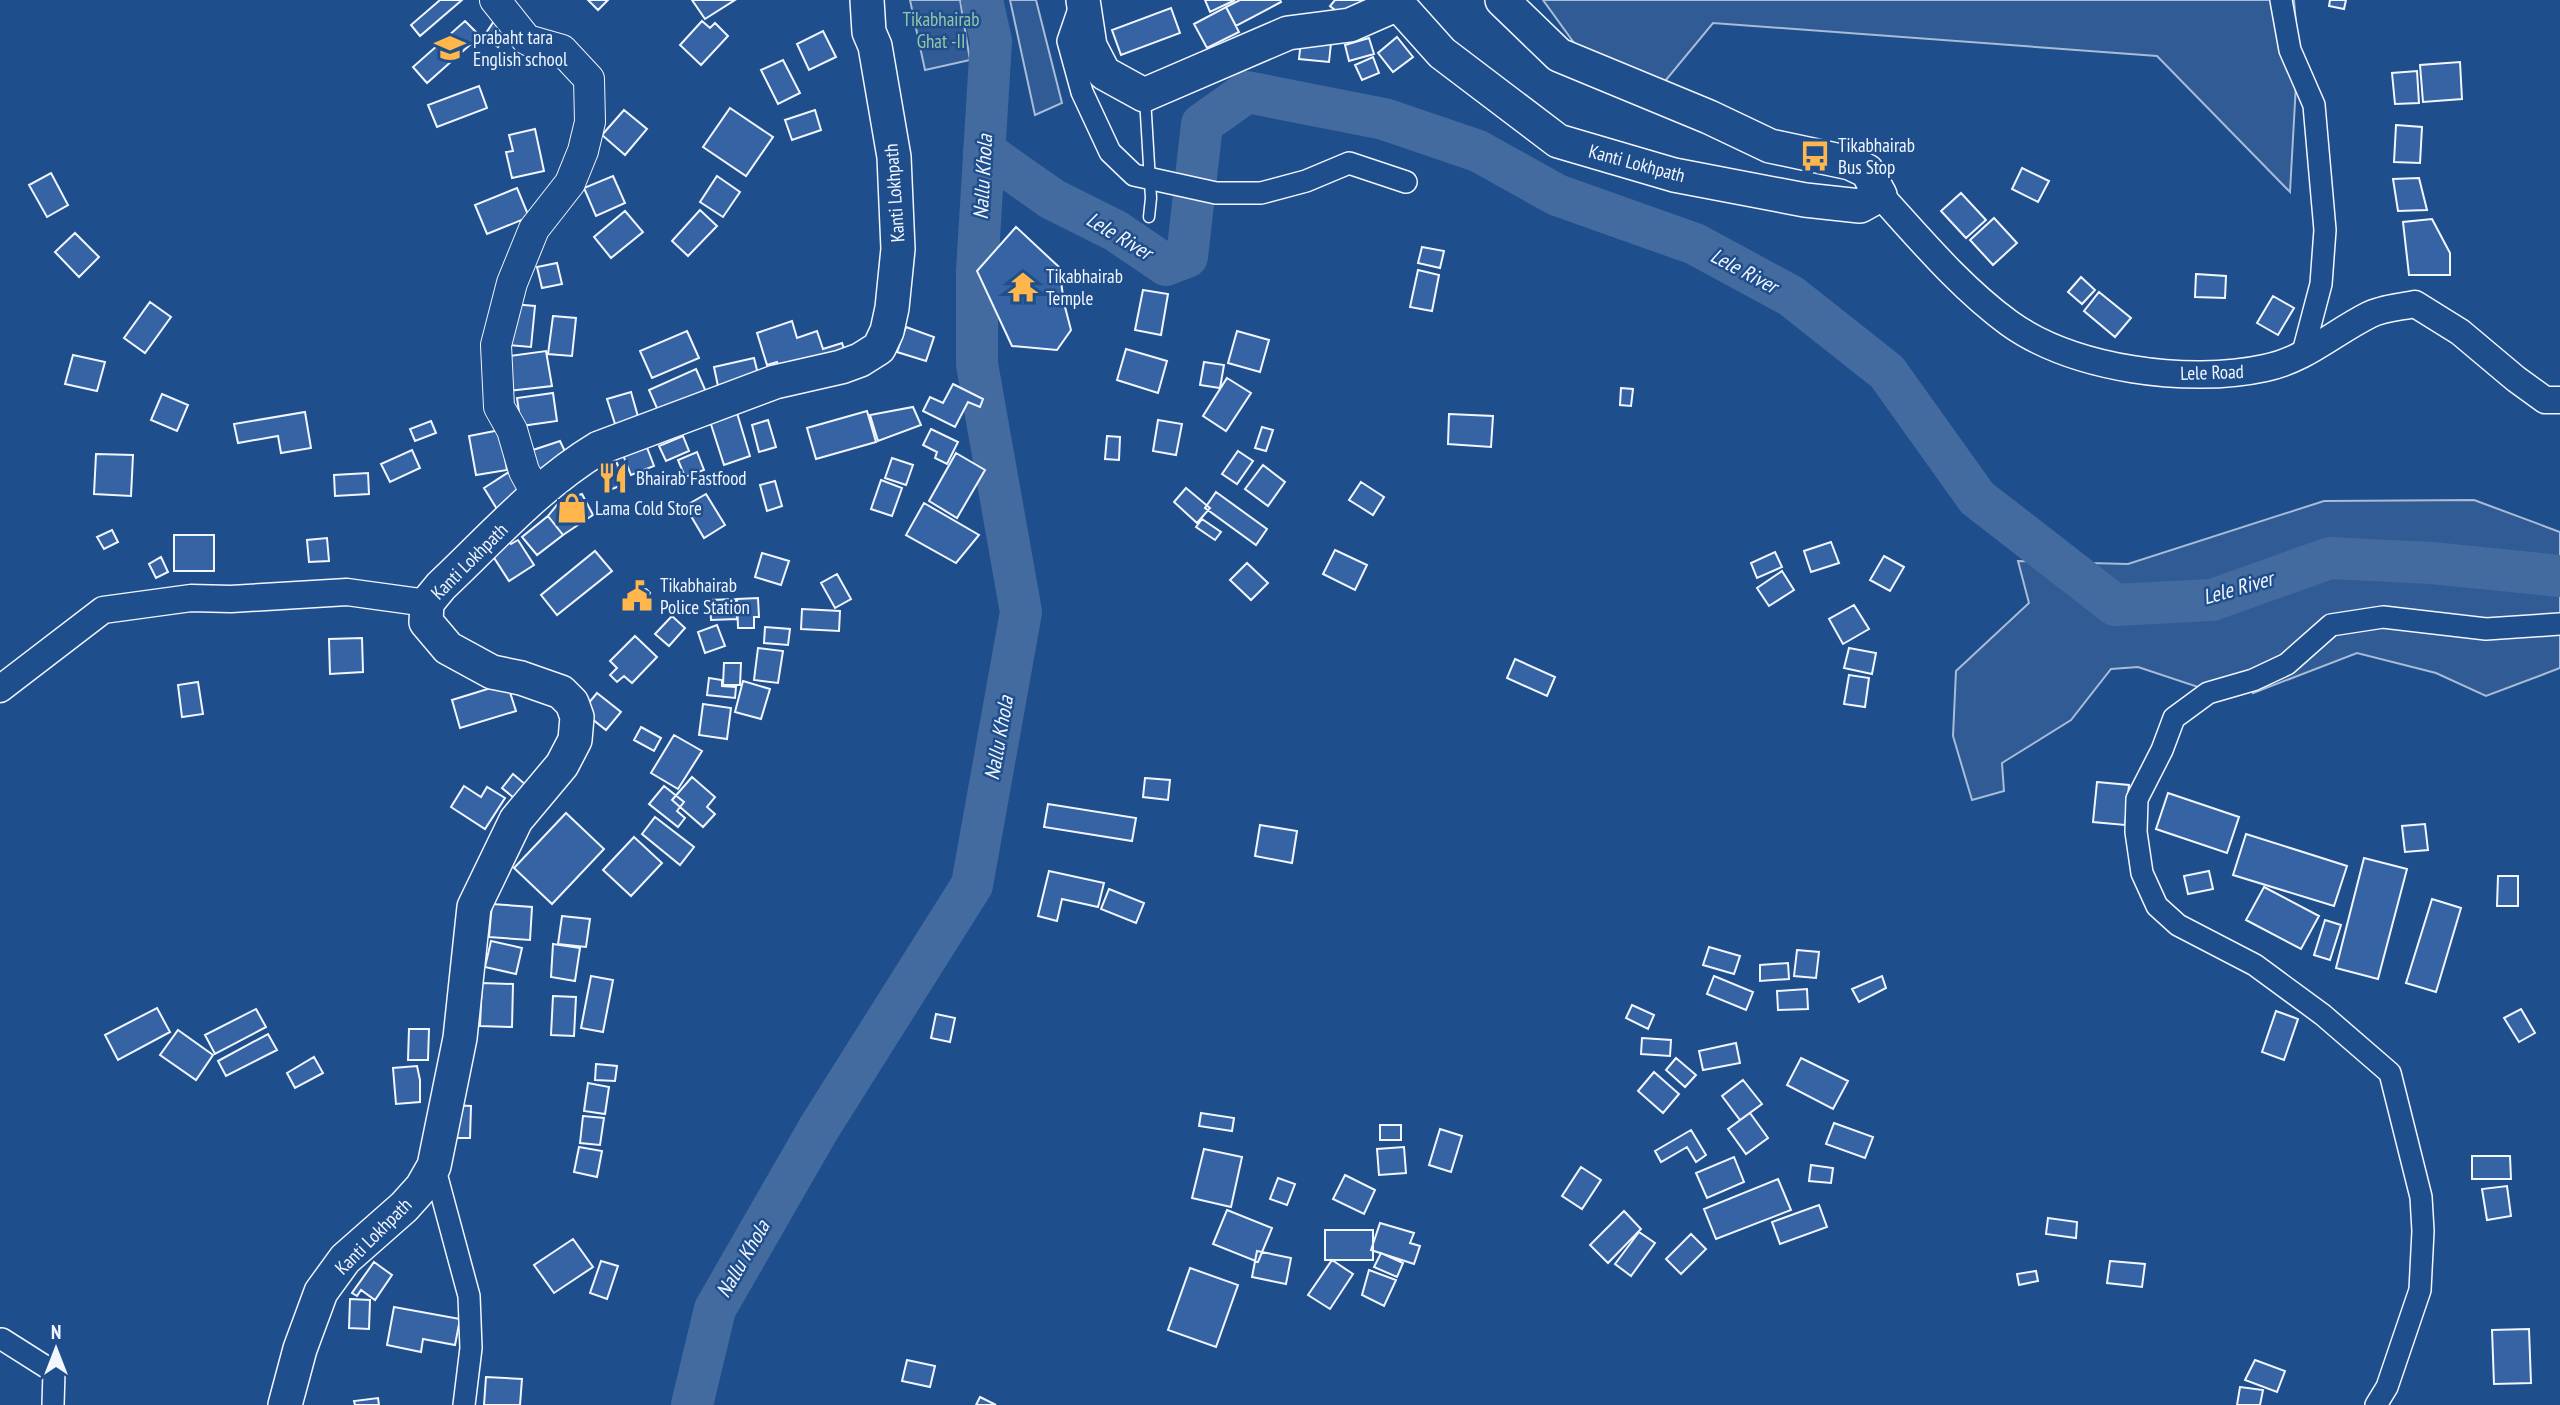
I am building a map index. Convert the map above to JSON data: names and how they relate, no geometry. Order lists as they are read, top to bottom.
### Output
{
  "streets": {
    "main road": ["Kanti Lokhpath"],
    "street": ["Lele Road"]
  },
  "crossings": [
    ["Kanti Lokhpath", "Lele Road"]
  ],
  "water": ["Nallu Khola", "Lele River"],
  "parks": ["Tikabhairab Ghat -II"],
  "places": {
    "school or university": ["prabaht tara English school"],
    "bus stop": ["Tikabhairab Bus Stop"],
    "temple": ["Tikabhairab Temple"],
    "restaurant": ["Bhairab Fastfood"],
    "shop": ["Lama Cold Store"],
    "public building": ["Tikabhairab Police Station"]
  },
  "north": "top"
}
